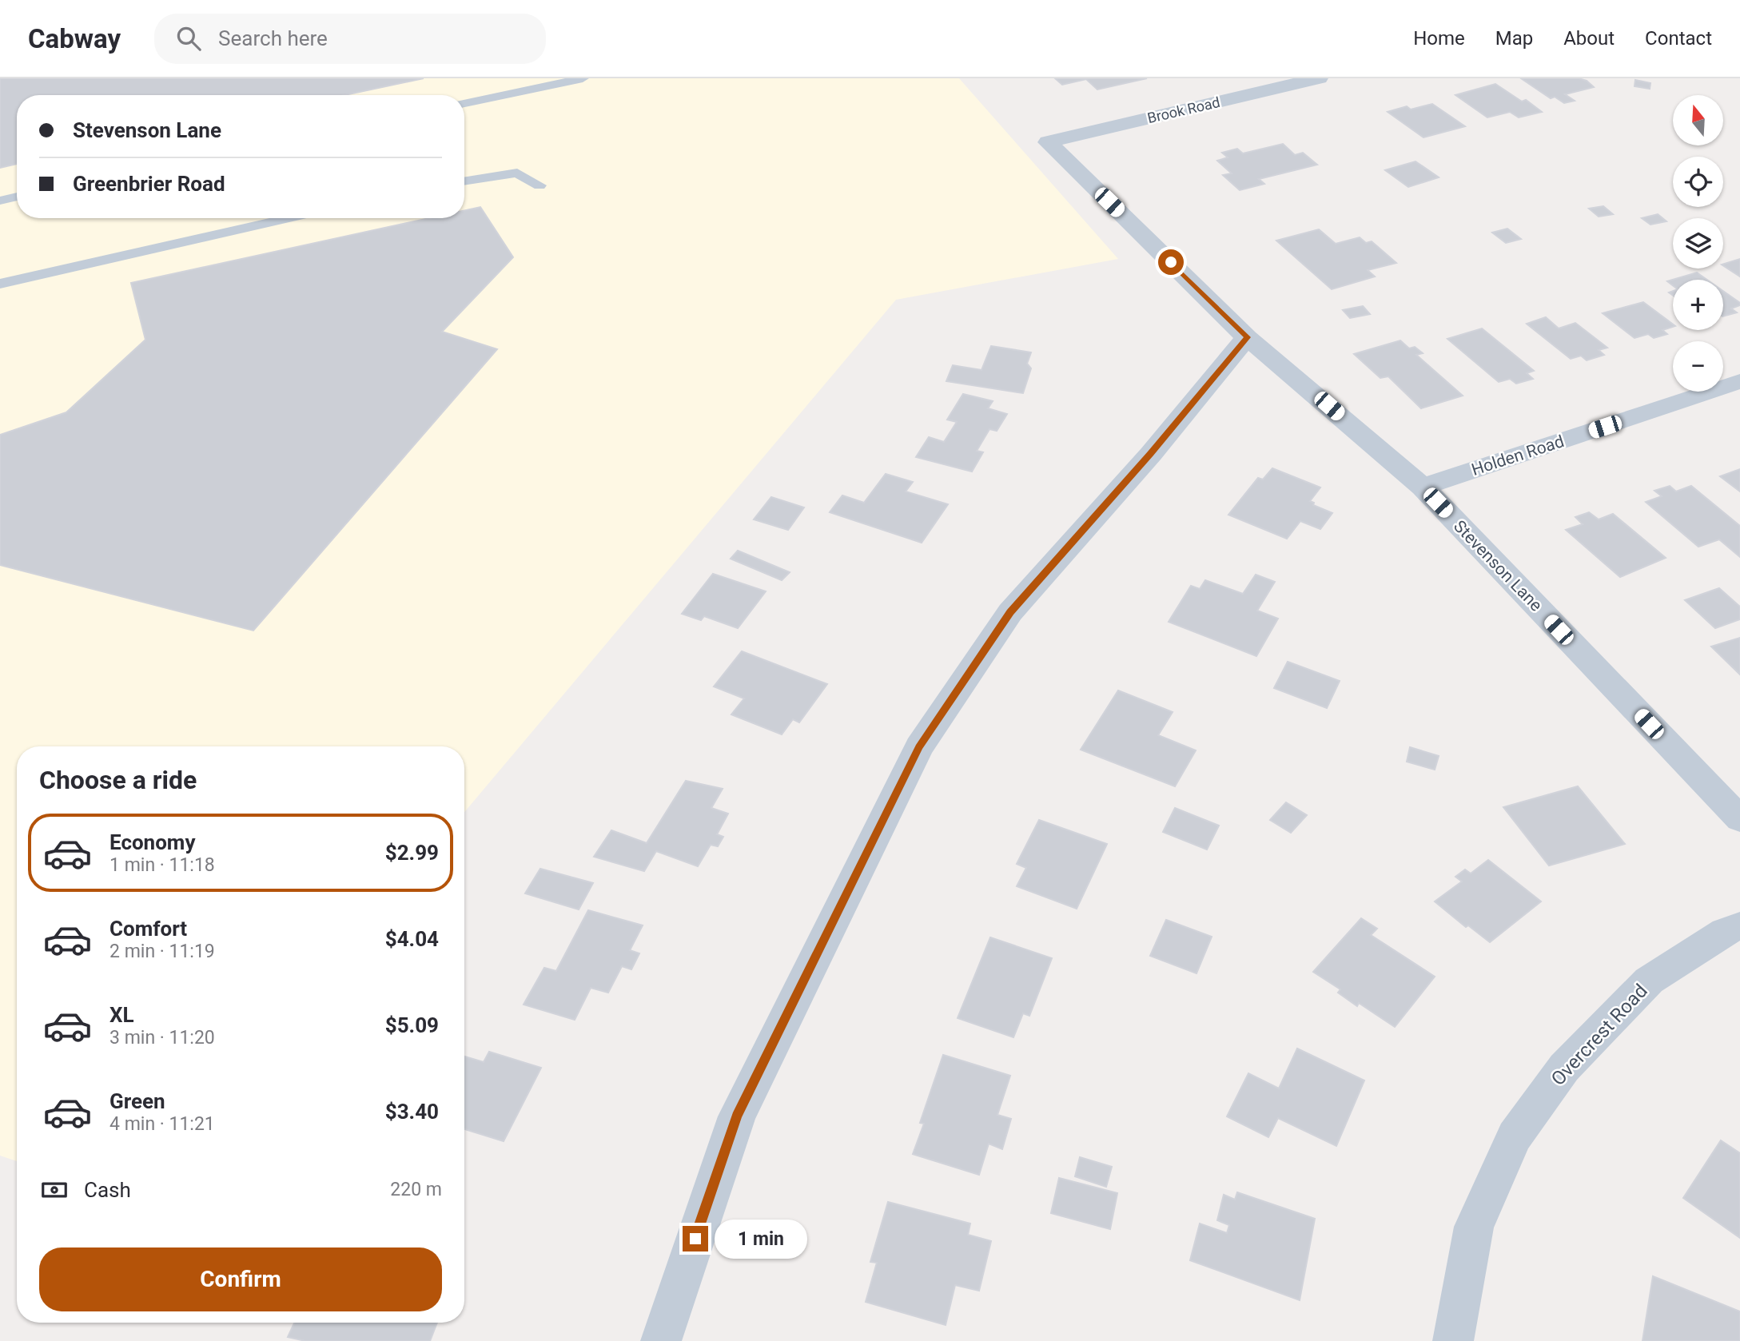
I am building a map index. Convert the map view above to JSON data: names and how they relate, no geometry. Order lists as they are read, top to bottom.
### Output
{
  "streets": {
    "street": [
      "Brook Road",
      "Holden Road",
      "Stevenson Lane",
      "Overcrest Road"
    ]
  },
  "crossings": [
    ["Brook Road", "Stevenson Lane"],
    ["Holden Road", "Stevenson Lane"]
  ],
  "north": "top",
  "page": {
    "header": "Cabway",
    "search": "Search here",
    "nav": [
      "Home",
      "Map",
      "About",
      "Contact"
    ],
    "map_buttons": ["+", "−"],
    "banner": ["Stevenson Lane", "Greenbrier Road"],
    "heading": "Choose a ride",
    "list": [
      {
        "name": "Economy",
        "note": "1 min · 11:18",
        "value": "$2.99"
      },
      {
        "name": "Comfort",
        "note": "2 min · 11:19",
        "value": "$4.04"
      },
      {
        "name": "XL",
        "note": "3 min · 11:20",
        "value": "$5.09"
      },
      {
        "name": "Green",
        "note": "4 min · 11:21",
        "value": "$3.40"
      }
    ],
    "pay": ["Cash", "220 m"],
    "bubble": "1 min",
    "buttons": "Confirm"
  }
}
